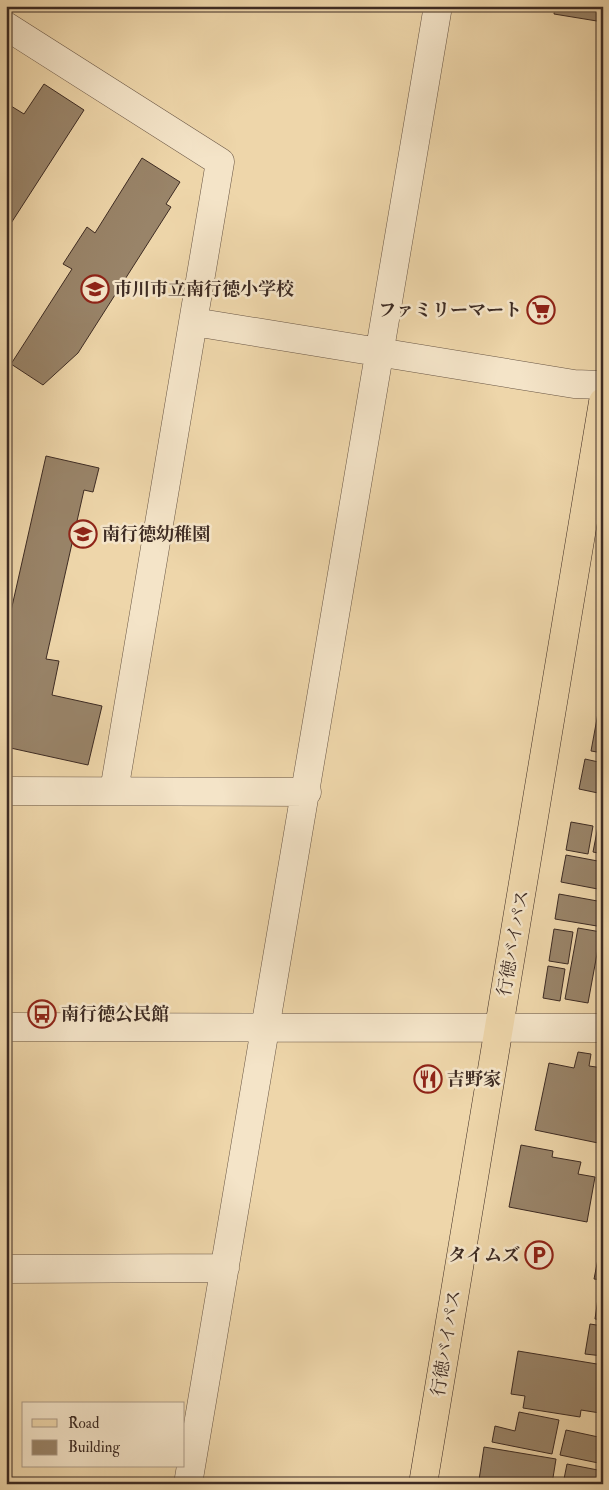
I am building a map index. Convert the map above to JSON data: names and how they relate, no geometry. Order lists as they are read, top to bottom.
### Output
{
  "streets": {
    "main road": ["行徳バイパス"]
  },
  "places": {
    "school or university": ["市川市立南行徳小学校", "南行徳幼稚園"],
    "supermarket": ["ファミリーマート"],
    "bus stop": ["南行徳公民館"],
    "restaurant": ["吉野家"],
    "parking": ["タイムズ"]
  },
  "legend": ["Road", "Building"]
}
